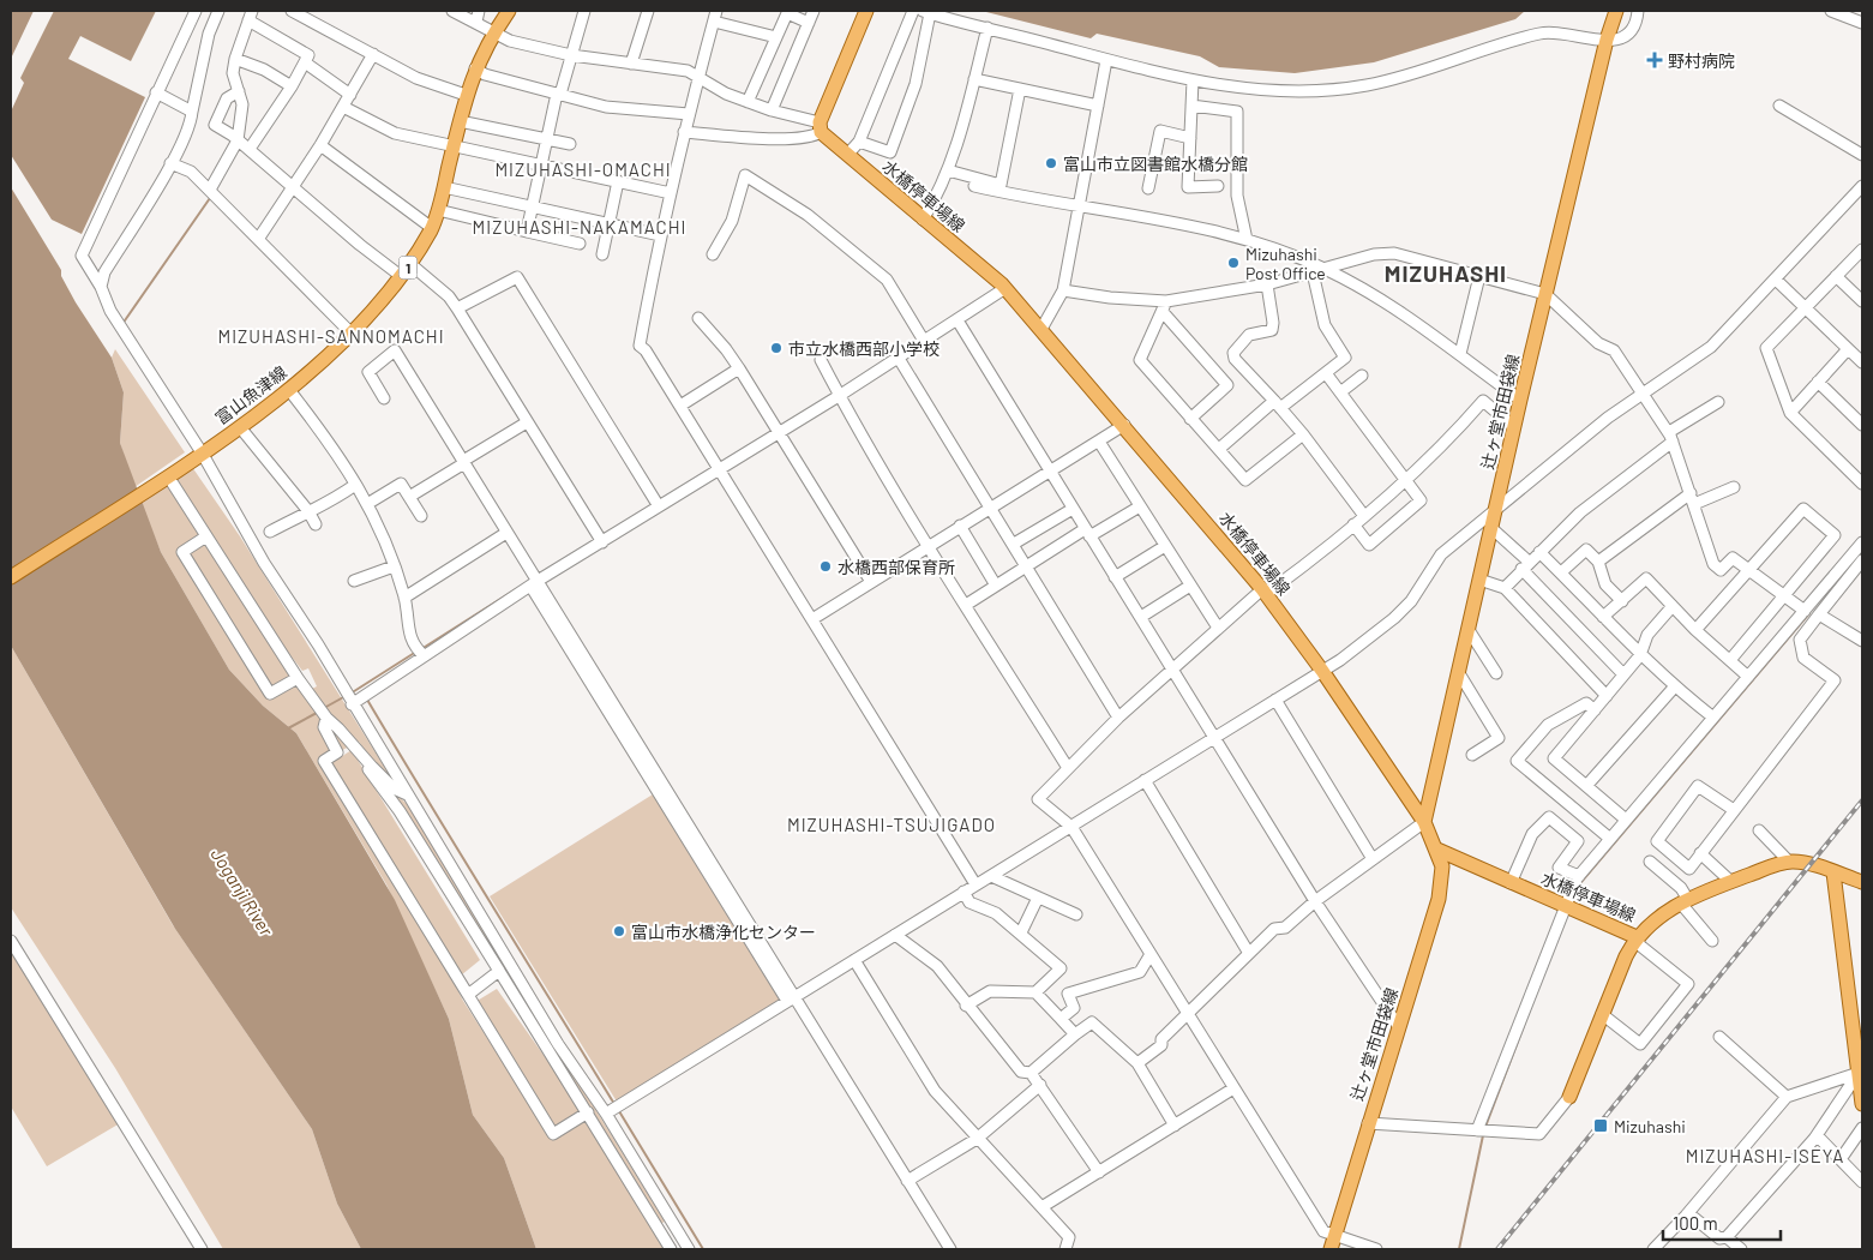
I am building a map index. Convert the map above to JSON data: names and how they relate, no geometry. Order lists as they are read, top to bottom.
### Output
{
  "streets": {
    "main road": [
      "水橋停車場線",
      "1",
      "富山魚津線",
      "辻ヶ堂市田袋線"
    ]
  },
  "crossings": [
    ["水橋停車場線", "辻ヶ堂市田袋線"]
  ],
  "districts": [
    "MIZUHASHI-OMACHI",
    "MIZUHASHI-NAKAMACHI",
    "MIZUHASHI",
    "MIZUHASHI-SANNOMACHI",
    "MIZUHASHI-TSUJIGADO",
    "MIZUHASHI-ISEYA"
  ],
  "water": ["Joganji River"],
  "places": {
    "health": ["野村病院"],
    "other": [
      "富山市立図書館水橋分館",
      "Mizuhashi Post Office",
      "市立水橋西部小学校",
      "水橋西部保育所",
      "富山市水橋浄化センター"
    ],
    "transit": ["Mizuhashi"]
  },
  "scale_bar": "100 m"
}
